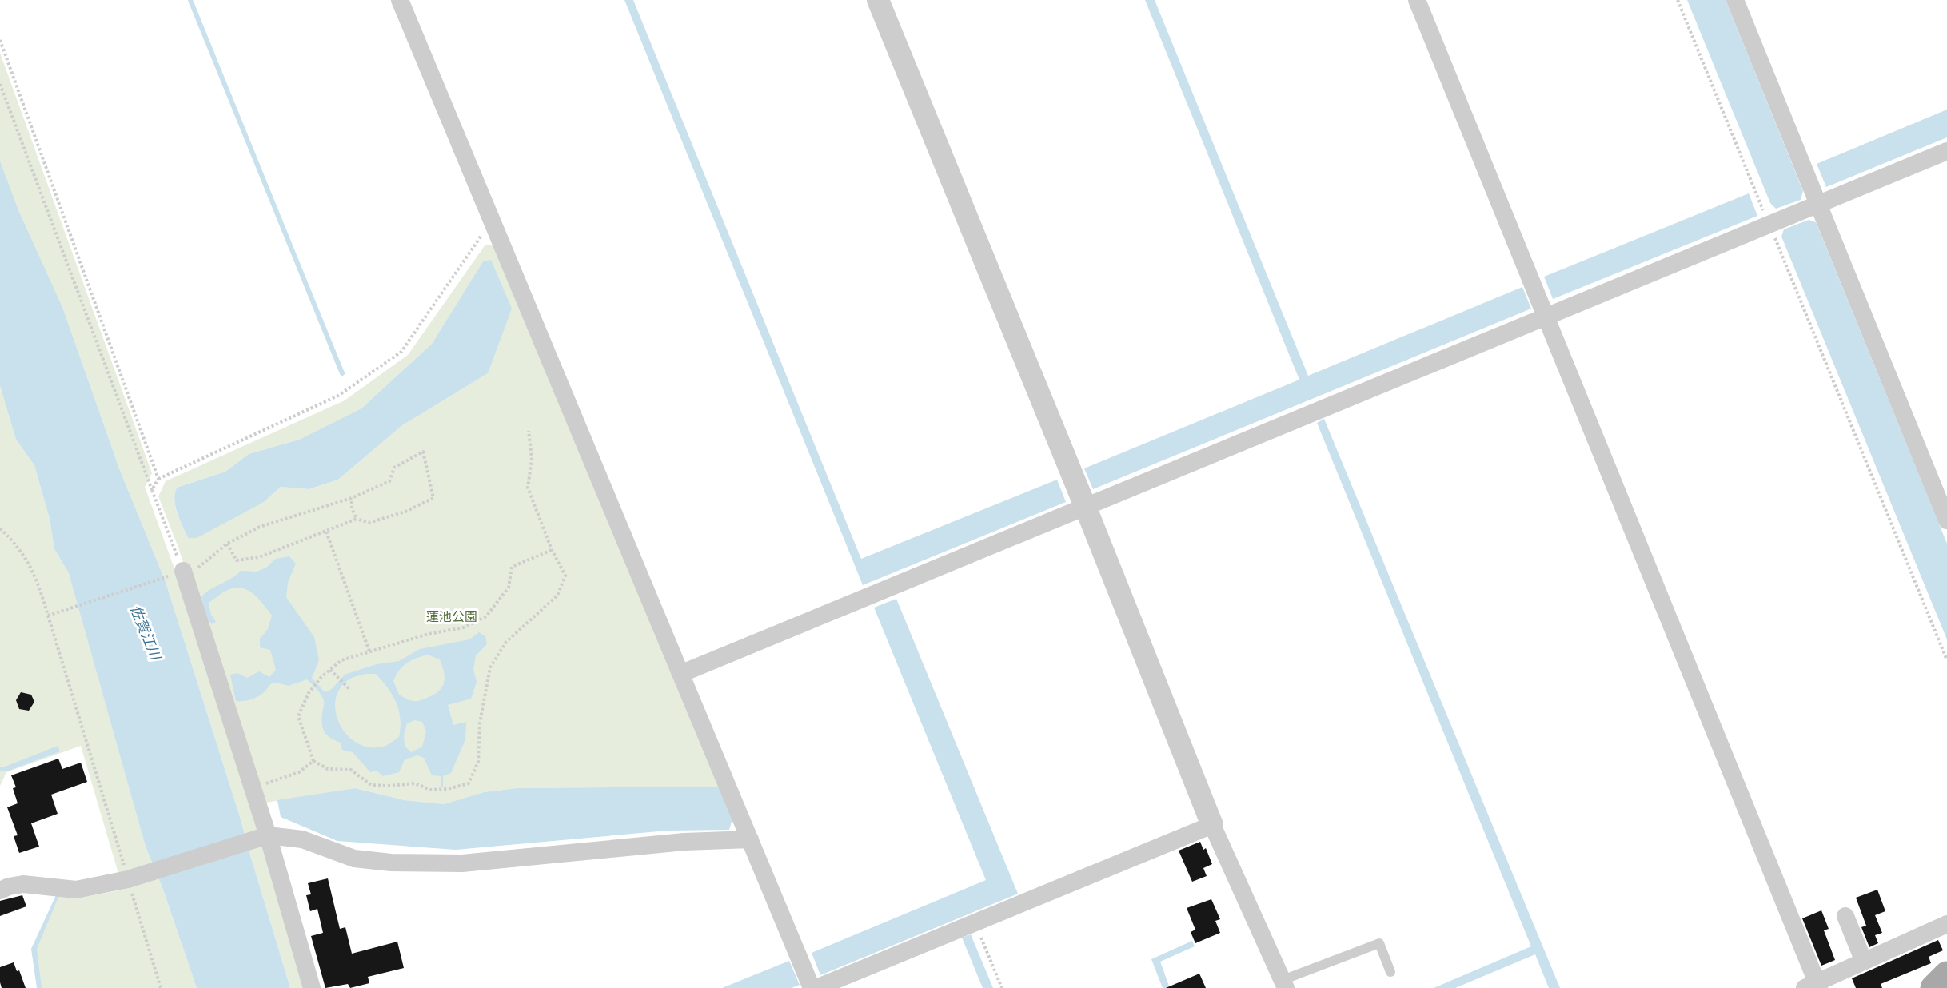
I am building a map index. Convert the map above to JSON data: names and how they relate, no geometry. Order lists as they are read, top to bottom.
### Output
{
  "water": ["佐賀江川"],
  "parks": ["蓮池公園"]
}
